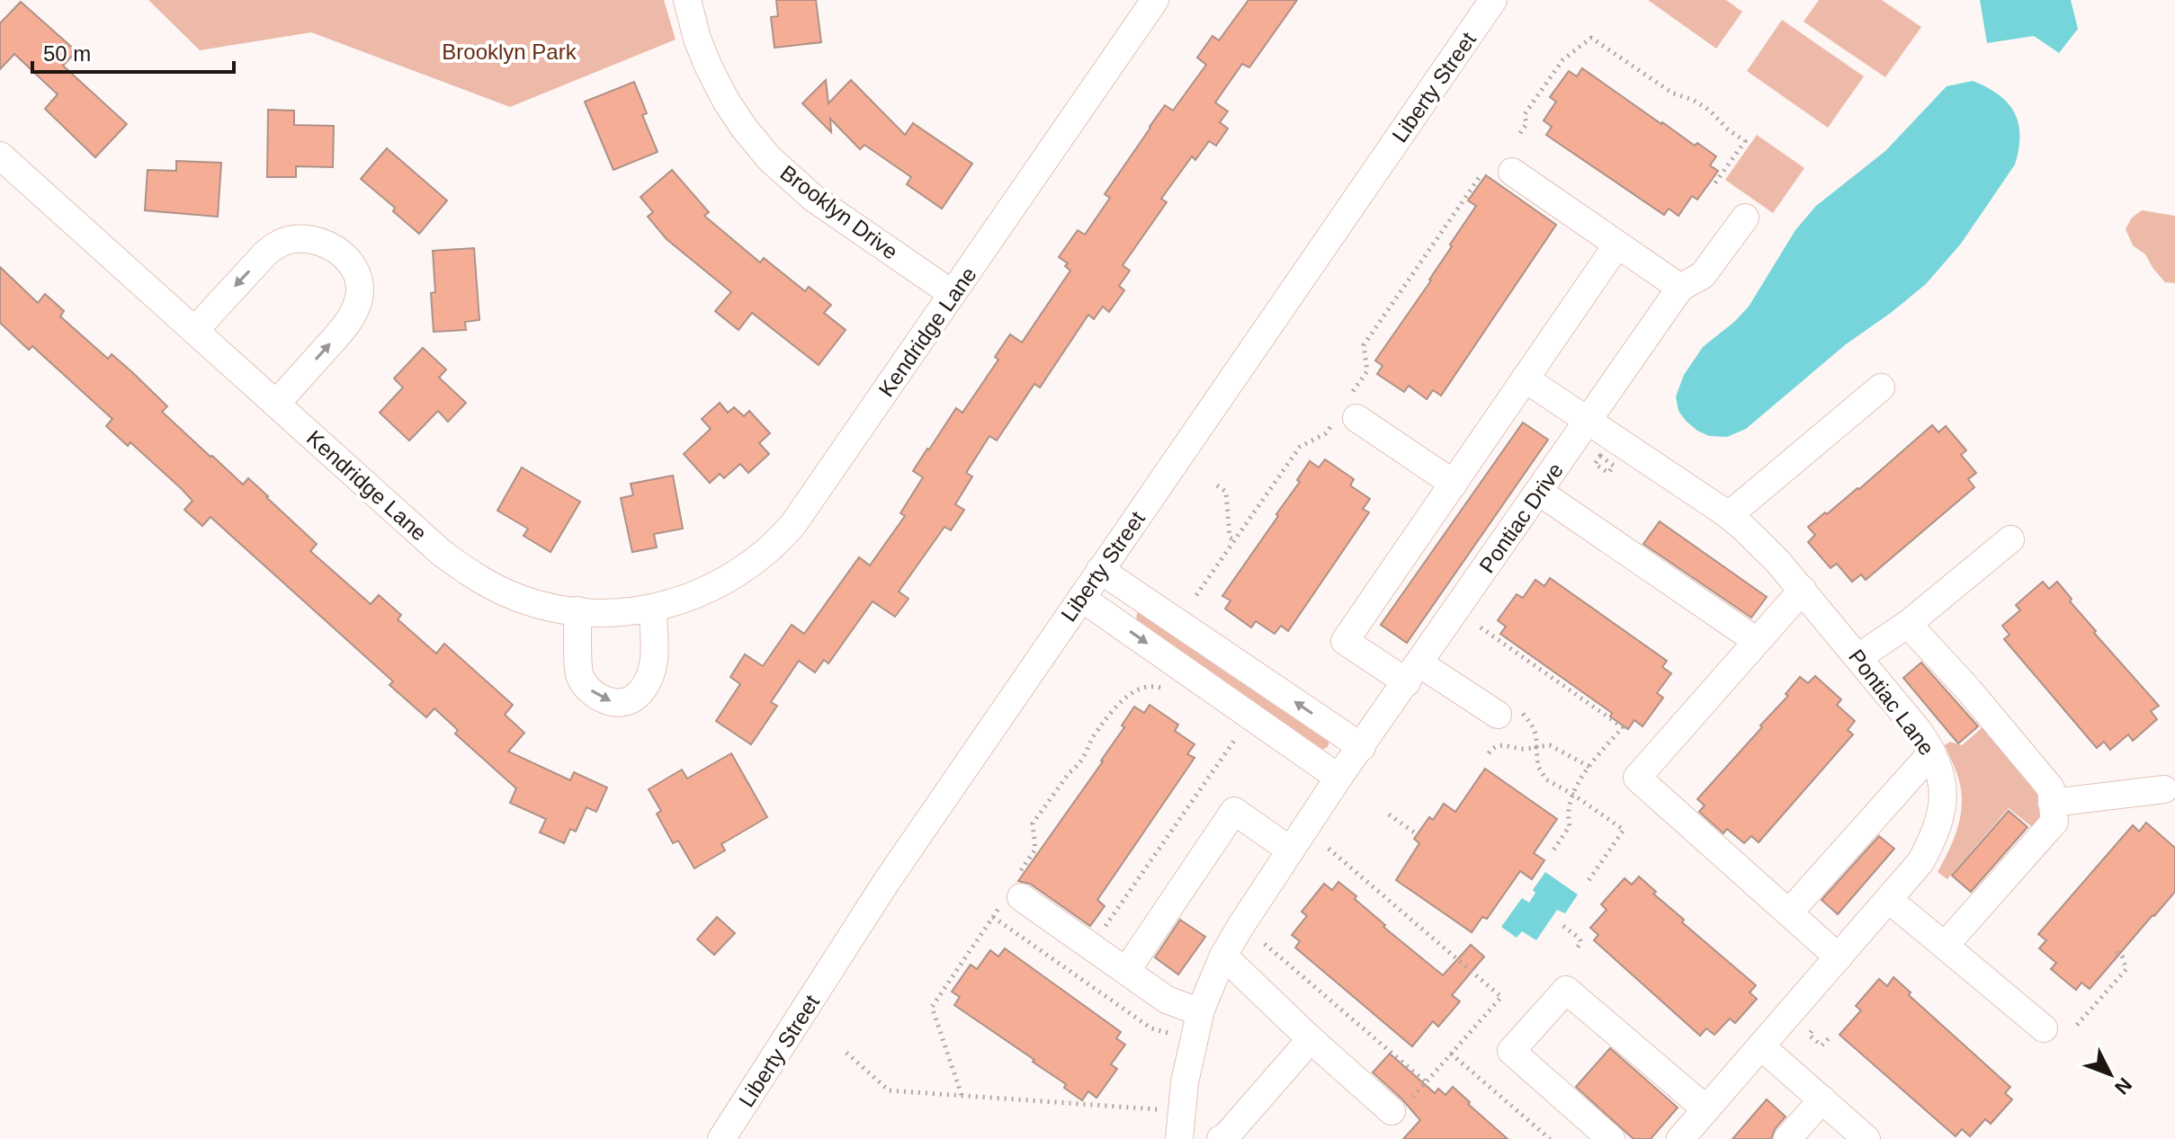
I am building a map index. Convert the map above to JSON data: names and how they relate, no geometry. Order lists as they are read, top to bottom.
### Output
{
  "streets": {
    "street": [
      "Liberty Street",
      "Brooklyn Drive",
      "Kendridge Lane",
      "Pontiac Drive",
      "Pontiac Lane"
    ]
  },
  "crossings": [
    ["Brooklyn Drive", "Kendridge Lane"],
    ["Pontiac Drive", "Pontiac Lane"]
  ],
  "parks": ["Brooklyn Park"],
  "scale_bar": "50 m",
  "north": "bottom right"
}
